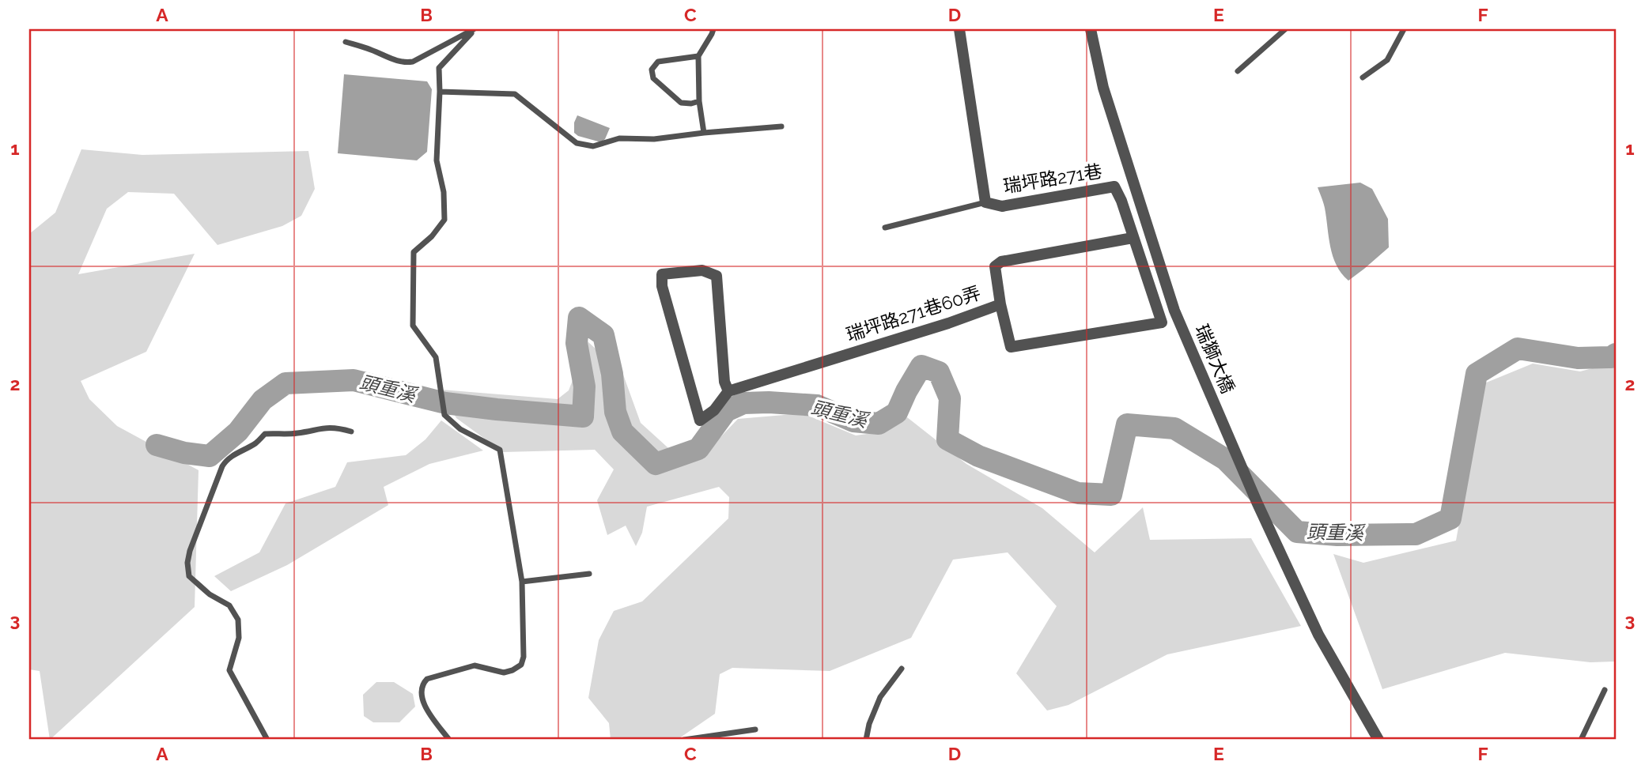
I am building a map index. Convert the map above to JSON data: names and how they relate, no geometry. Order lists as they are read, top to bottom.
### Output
{
  "streets": {
    "street": ["瑞坪路271巷", "瑞坪路271巷60弄", "瑞獅大橋"]
  },
  "crossings": [
    ["瑞坪路271巷", "瑞坪路271巷60弄"]
  ],
  "water": ["頭重溪"],
  "grid": {
    "columns": [
      "A",
      "B",
      "C",
      "D",
      "E",
      "F"
    ],
    "rows": ["1", "2", "3"]
  }
}
